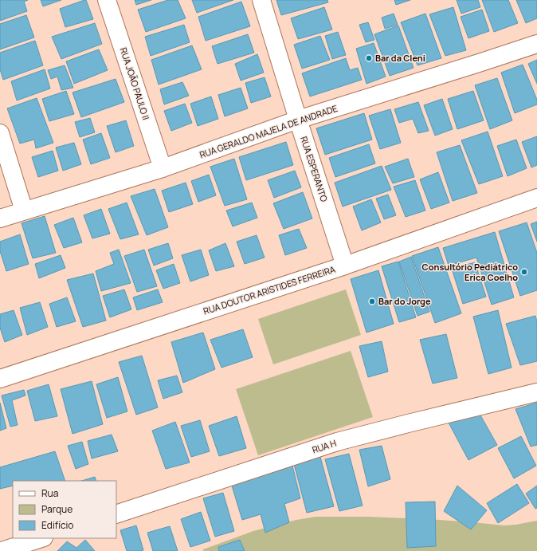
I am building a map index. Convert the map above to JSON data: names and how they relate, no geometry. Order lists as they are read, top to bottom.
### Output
{
  "streets": {
    "street": [
      "RUA JOÃO PAULO II",
      "RUA GERALDO MAJELA DE ANDRADE",
      "RUA ESPERANTO",
      "RUA DOUTOR ARISTIDES FERREIRA",
      "RUA H"
    ]
  },
  "crossings": [
    ["RUA JOÃO PAULO II", "RUA GERALDO MAJELA DE ANDRADE"],
    ["RUA GERALDO MAJELA DE ANDRADE", "RUA ESPERANTO"],
    ["RUA ESPERANTO", "RUA DOUTOR ARISTIDES FERREIRA"]
  ],
  "places": ["Bar da Cleni", "Consultório Pediátrico Erica Coelho", "Bar do Jorge"],
  "legend": ["Rua", "Parque", "Edifício"]
}
